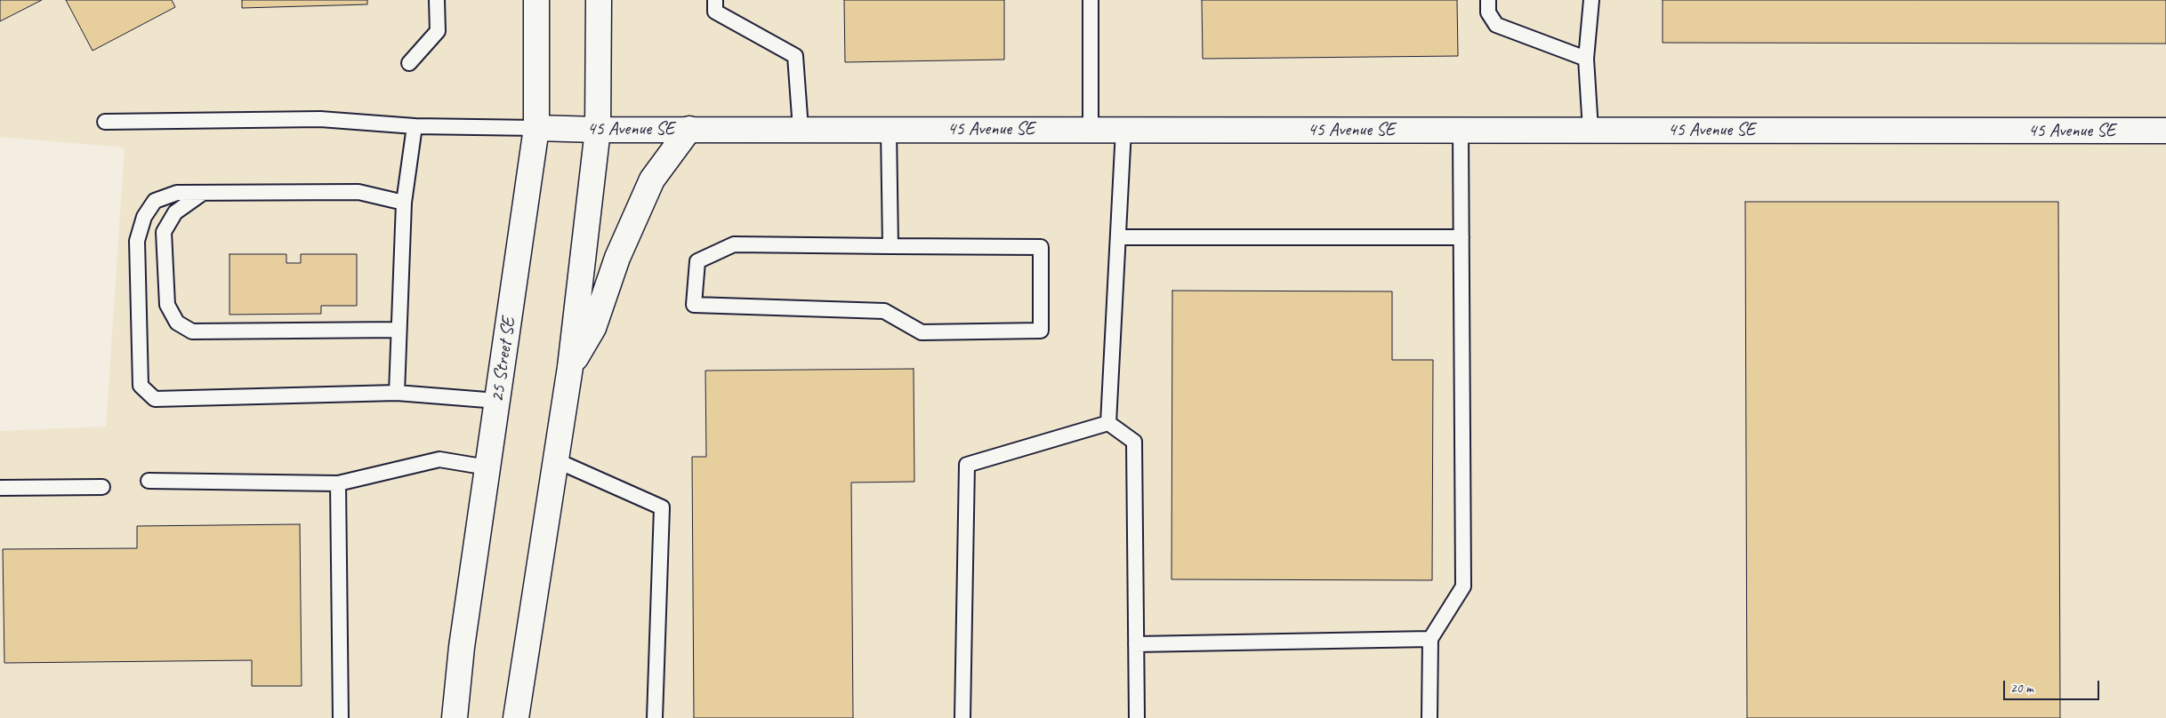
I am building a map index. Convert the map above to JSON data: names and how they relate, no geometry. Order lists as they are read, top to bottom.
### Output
{
  "streets": {
    "street": ["45 Avenue SE", "25 Street SE"]
  },
  "crossings": [
    ["45 Avenue SE", "25 Street SE"]
  ],
  "scale_bar": "20 m"
}
